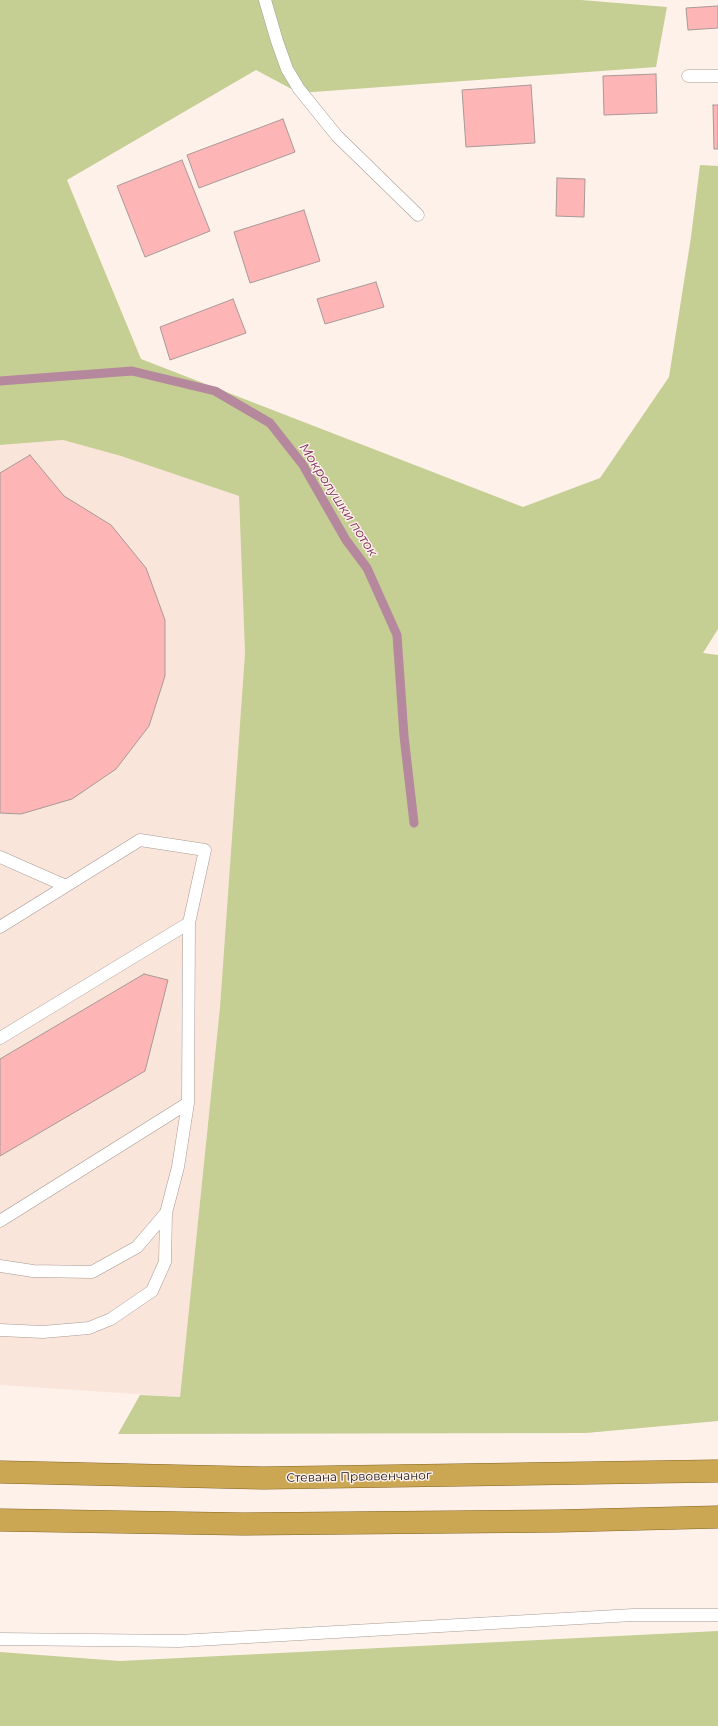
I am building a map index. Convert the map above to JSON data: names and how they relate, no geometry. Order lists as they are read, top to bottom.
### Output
{
  "streets": {
    "highway": ["Стевана Првовенчаног"]
  },
  "water": ["Мокролушки поток"]
}
